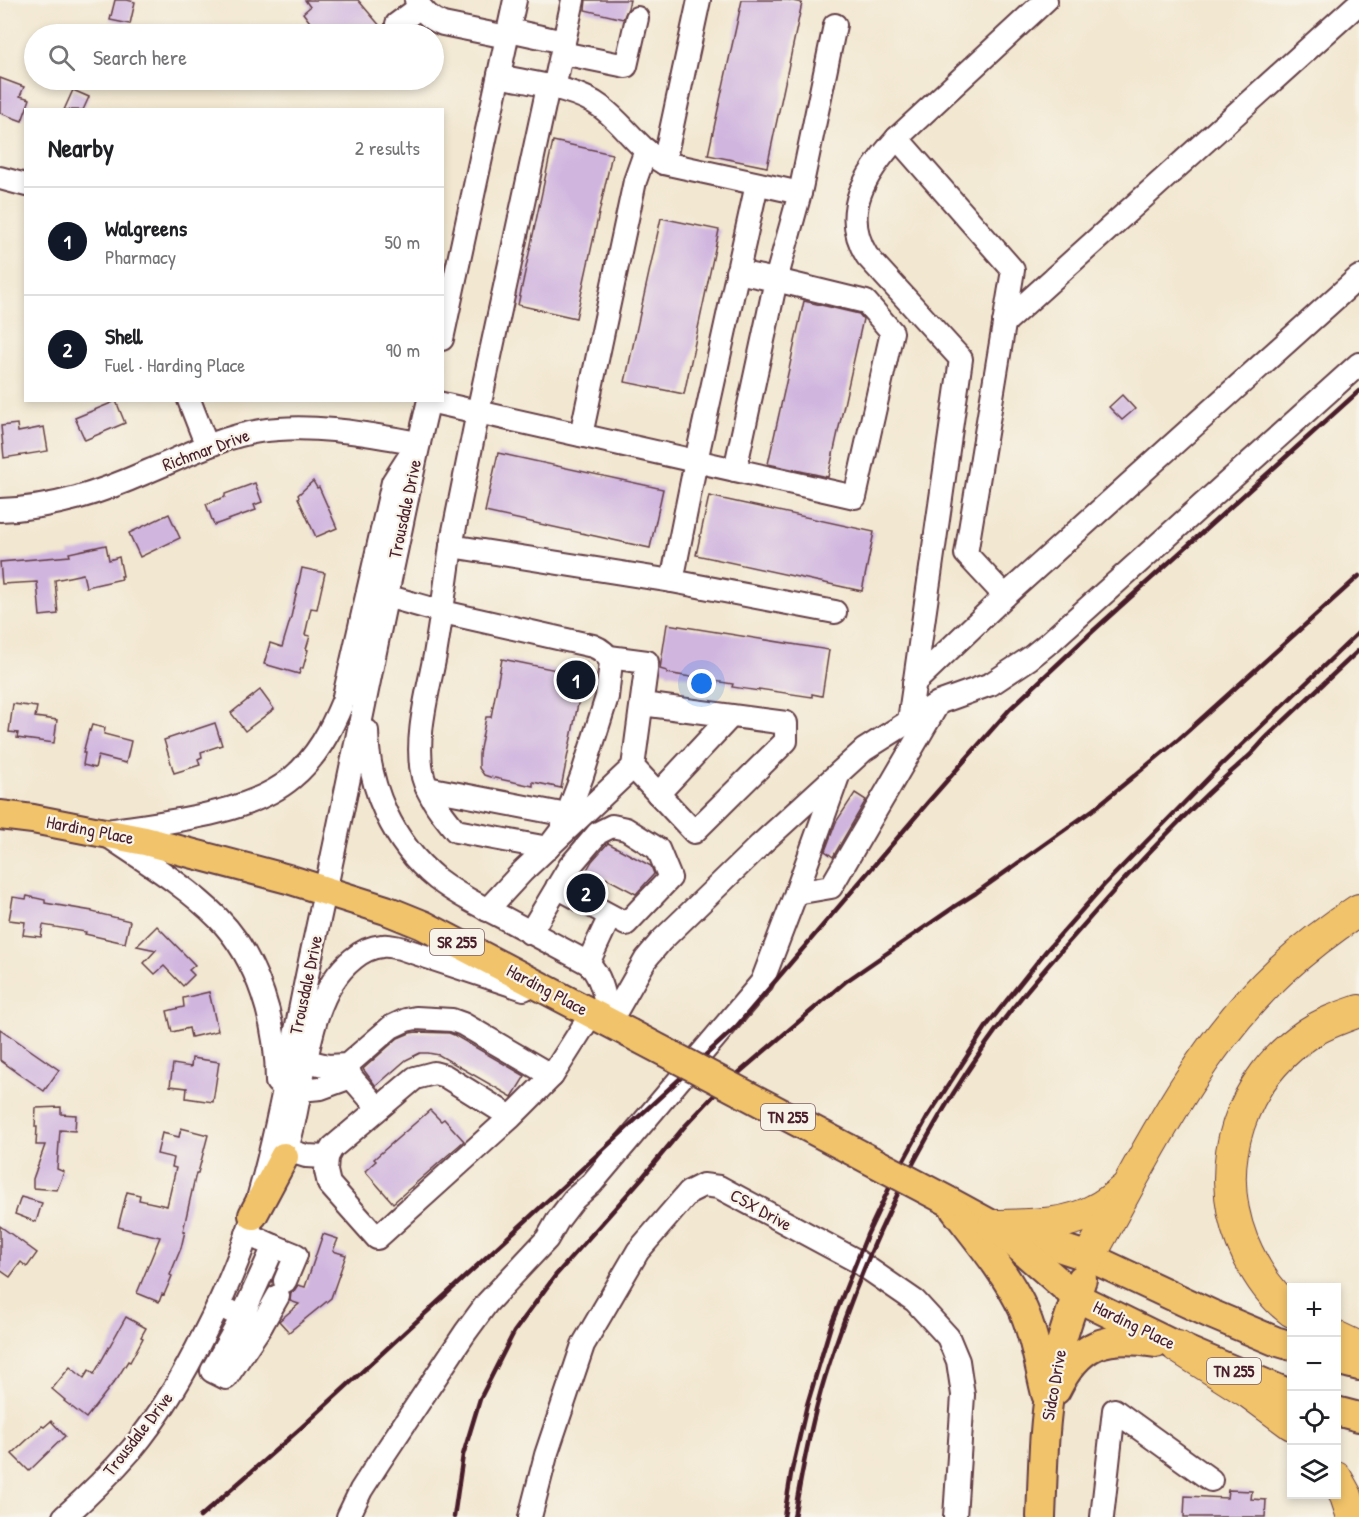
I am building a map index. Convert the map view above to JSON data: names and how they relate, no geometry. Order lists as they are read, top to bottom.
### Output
{
  "streets": {
    "main road": [
      "Harding Place",
      "SR 255",
      "TN 255",
      "Sidco Drive"
    ],
    "street": ["Richmar Drive", "Trousdale Drive", "CSX Drive"]
  },
  "crossings": [
    ["Richmar Drive", "Trousdale Drive"],
    ["Trousdale Drive", "Harding Place"],
    ["Harding Place", "TN 255"],
    ["Harding Place", "Sidco Drive"],
    ["TN 255", "Sidco Drive"]
  ],
  "page": {
    "search": "Search here",
    "heading": ["Nearby", "2 results"],
    "list": [
      {
        "mark": "1",
        "name": "Walgreens",
        "note": "Pharmacy",
        "value": "50 m"
      },
      {
        "mark": "2",
        "name": "Shell",
        "note": "Fuel · Harding Place",
        "value": "90 m"
      }
    ],
    "pins": ["1", "2"],
    "map_buttons": ["+", "−"]
  }
}
